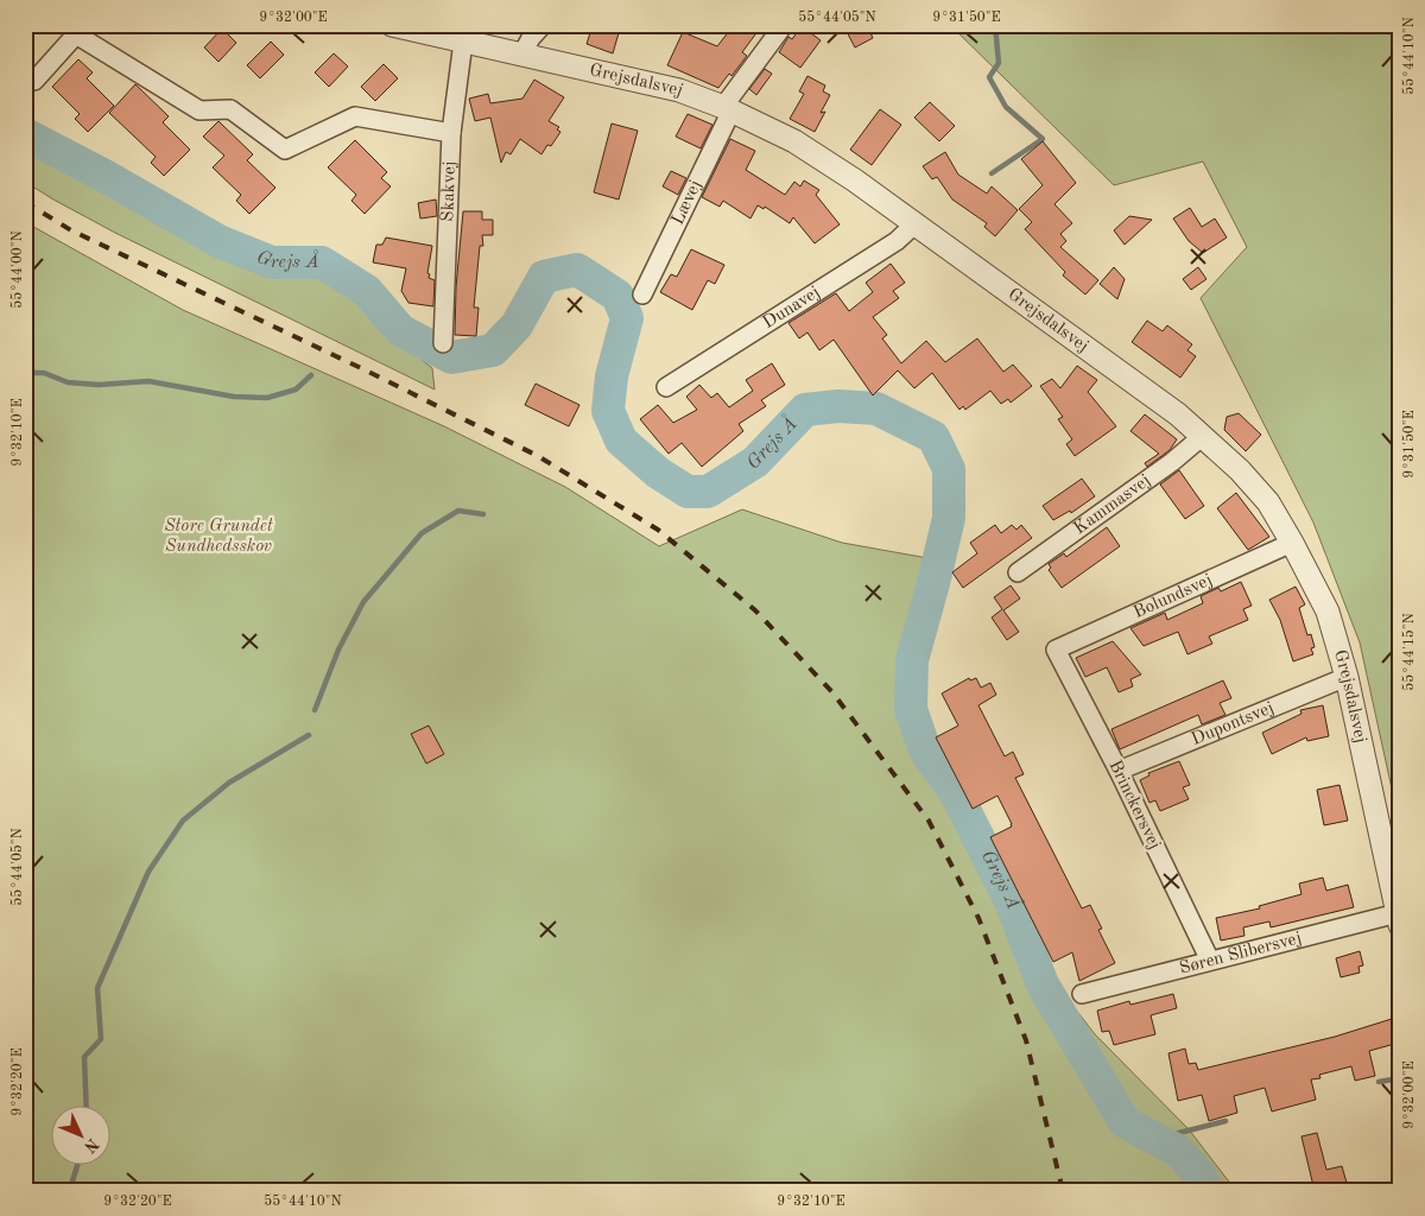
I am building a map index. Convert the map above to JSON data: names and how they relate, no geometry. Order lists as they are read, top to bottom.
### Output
{
  "streets": {
    "street": [
      "Grejsdalsvej",
      "Skakvej",
      "Lævej",
      "Dunavej",
      "Kammasvej",
      "Bolundsvej",
      "Dupontsvej",
      "Brinckersvej",
      "Søren Slibersvej"
    ]
  },
  "crossings": [
    ["Grejsdalsvej", "Skakvej"],
    ["Grejsdalsvej", "Lævej"],
    ["Grejsdalsvej", "Dunavej"],
    ["Grejsdalsvej", "Kammasvej"],
    ["Grejsdalsvej", "Bolundsvej"],
    ["Grejsdalsvej", "Dupontsvej"],
    ["Grejsdalsvej", "Søren Slibersvej"],
    ["Bolundsvej", "Brinckersvej"],
    ["Dupontsvej", "Brinckersvej"],
    ["Brinckersvej", "Søren Slibersvej"]
  ],
  "water": ["Grejs Å"],
  "parks": ["Store Grundet Sundhedsskov"],
  "north": "bottom right",
  "coordinates": [
    "9°32'00\"E",
    "55°44'05\"N",
    "9°31'50\"E",
    "55°44'10\"N",
    "55°44'00\"N",
    "9°32'10\"E",
    "55°44'15\"N",
    "9°32'20\"E"
  ]
}
